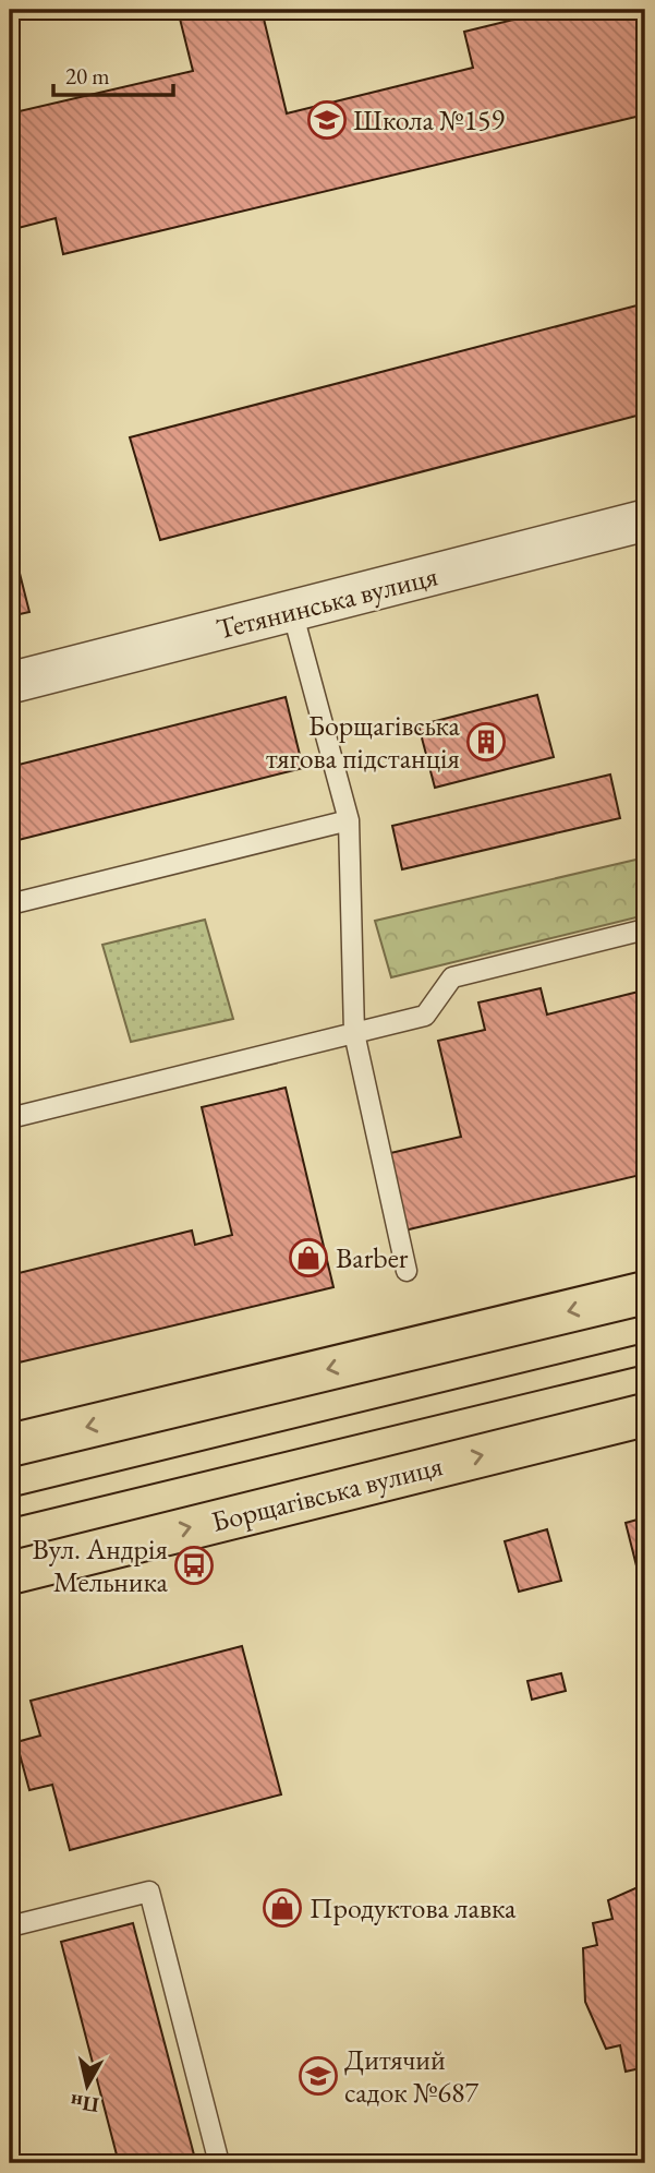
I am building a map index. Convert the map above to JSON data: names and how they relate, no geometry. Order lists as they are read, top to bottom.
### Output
{
  "streets": {
    "main road": ["Борщагівська вулиця"],
    "street": ["Тетянинська вулиця"]
  },
  "places": {
    "school or university": ["Школа №159", "Дитячий садок №687"],
    "building": ["Борщагівська тягова підстанція"],
    "shop": ["Barber", "Продуктова лавка"],
    "bus stop": ["Вул. Андрія Мельника"]
  },
  "scale_bar": "20 m",
  "north": "bottom"
}
